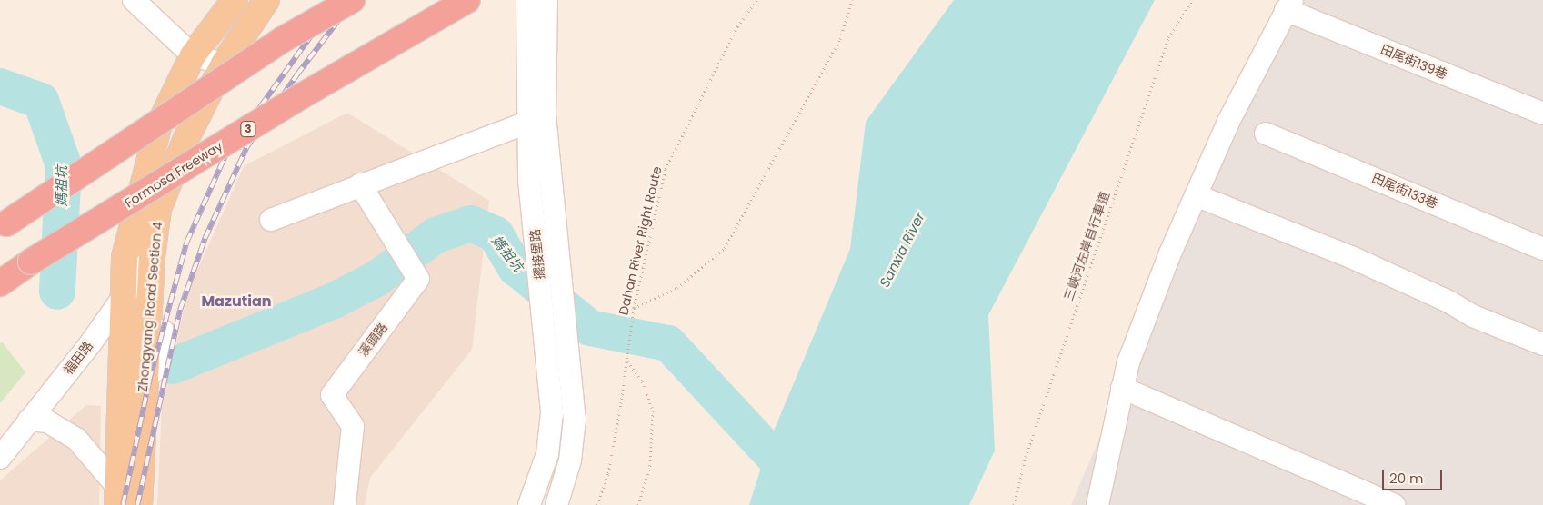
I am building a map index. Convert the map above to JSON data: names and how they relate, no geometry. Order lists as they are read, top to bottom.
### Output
{
  "streets": {
    "highway": ["3", "Formosa Freeway"],
    "main road": ["Zhongyang Road Section 4"],
    "street": [
      "田尾街139巷",
      "田尾街133巷",
      "擺接堡路",
      "溪頭路",
      "福田路"
    ],
    "path": ["Dahan River Right Route", "三峽河左岸自行車道"]
  },
  "crossings": [
    ["Zhongyang Road Section 4", "福田路"]
  ],
  "districts": ["Mazutian"],
  "water": ["媽祖坑", "Sanxia River"],
  "scale_bar": "20 m"
}
